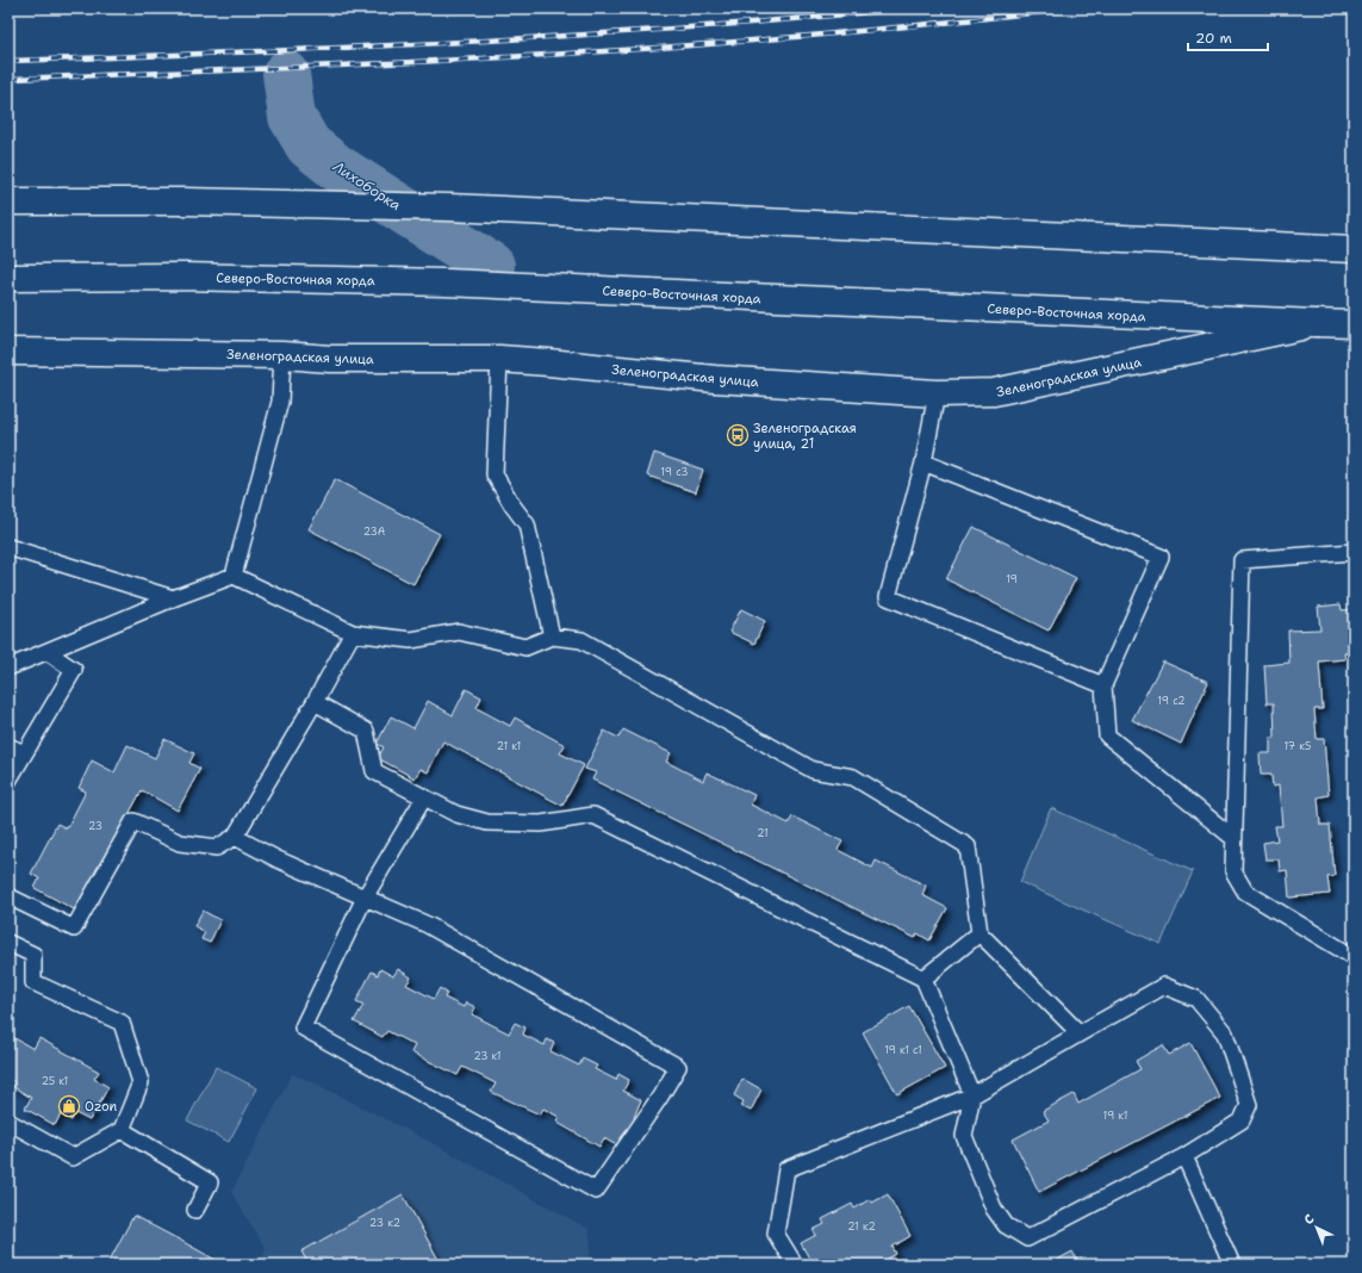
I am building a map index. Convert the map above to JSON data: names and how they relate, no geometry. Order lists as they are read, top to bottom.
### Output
{
  "streets": {
    "main road": ["Северо-Восточная хорда", "Зеленоградская улица"]
  },
  "water": ["Лихоборка"],
  "places": {
    "bus stop": ["Зеленоградская улица, 21"],
    "shop": ["Ozon"]
  },
  "house_numbers": [
    "19 с3",
    "23А",
    "19",
    "19 с2",
    "21 к1",
    "17 к5",
    "23",
    "21",
    "19 к1 с1",
    "23 к1",
    "25 к1",
    "19 к1",
    "23 к2",
    "21 к2"
  ],
  "scale_bar": "20 m",
  "north": "top left"
}
